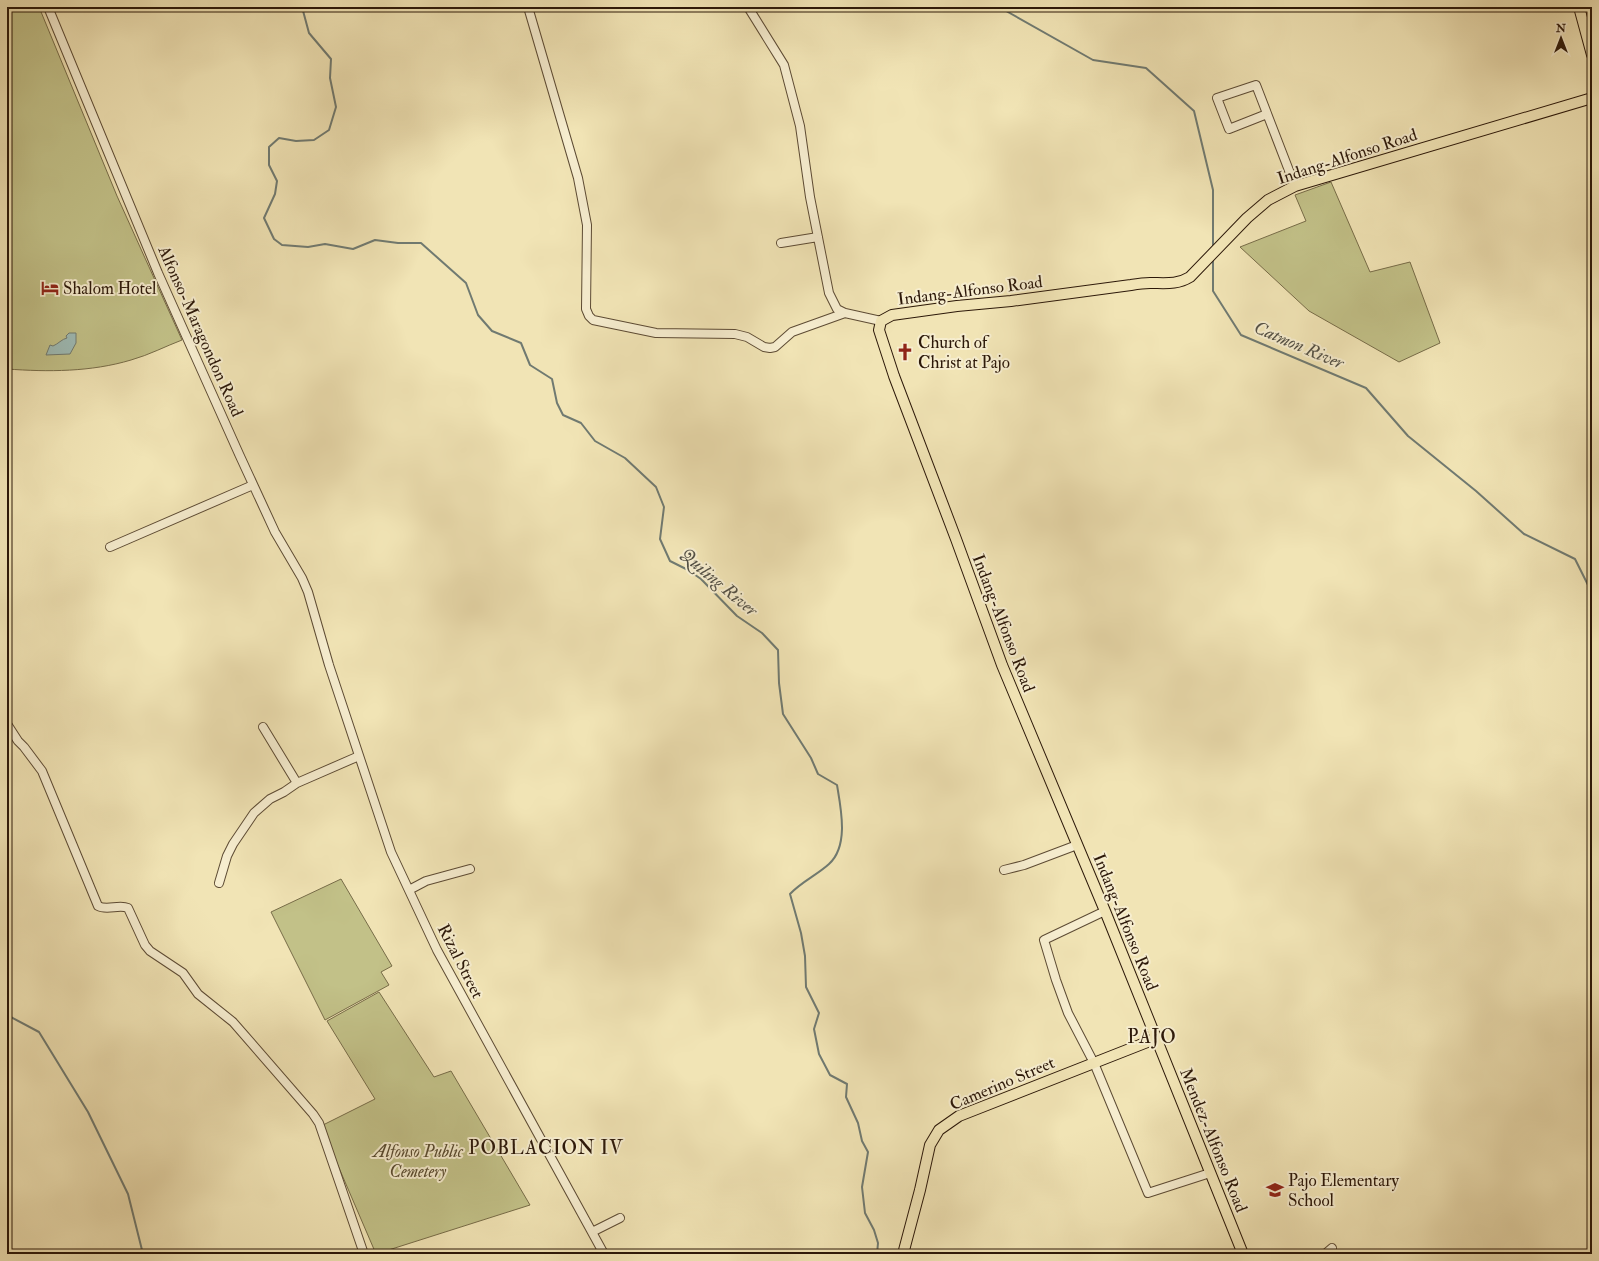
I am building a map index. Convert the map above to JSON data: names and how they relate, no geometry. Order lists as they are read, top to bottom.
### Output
{
  "streets": {
    "main road": ["Indang-Alfonso Road", "Camerino Street", "Mendez-Alfonso Road"],
    "street": ["Alfonso-Maragondon Road", "Rizal Street"]
  },
  "crossings": [
    ["Indang-Alfonso Road", "Camerino Street"],
    ["Indang-Alfonso Road", "Mendez-Alfonso Road"],
    ["Alfonso-Maragondon Road", "Rizal Street"],
    ["Camerino Street", "Mendez-Alfonso Road"]
  ],
  "districts": ["PAJO", "POBLACION IV"],
  "water": ["Catmon River", "Quiling River"],
  "parks": ["Alfonso Public Cemetery"],
  "places": {
    "hotel": ["Shalom Hotel"],
    "church": ["Church of Christ at Pajo"],
    "school or university": ["Pajo Elementary School"]
  },
  "north": "top"
}
